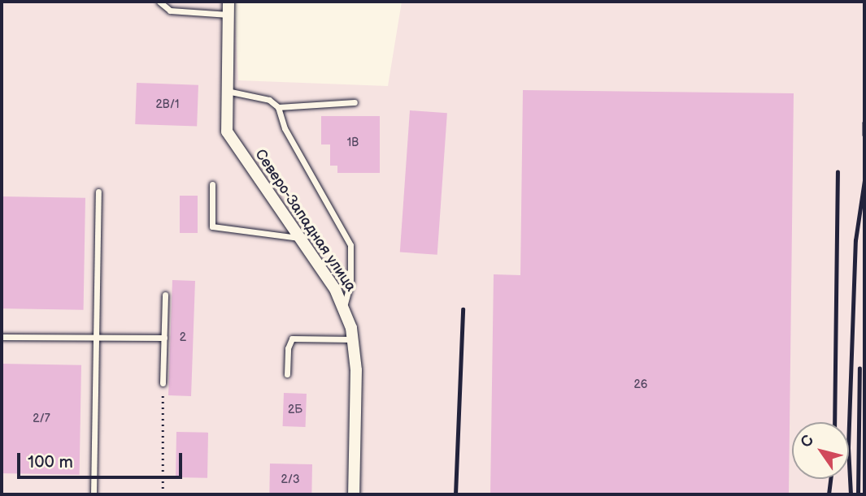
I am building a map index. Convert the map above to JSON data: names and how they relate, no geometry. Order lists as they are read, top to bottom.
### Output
{
  "streets": {
    "street": ["Северо-Западная улица"]
  },
  "house_numbers": [
    "2В/1",
    "1В",
    "2",
    "26",
    "2Б",
    "2/7",
    "2/3"
  ],
  "scale_bar": "100 m",
  "north": "top left"
}
